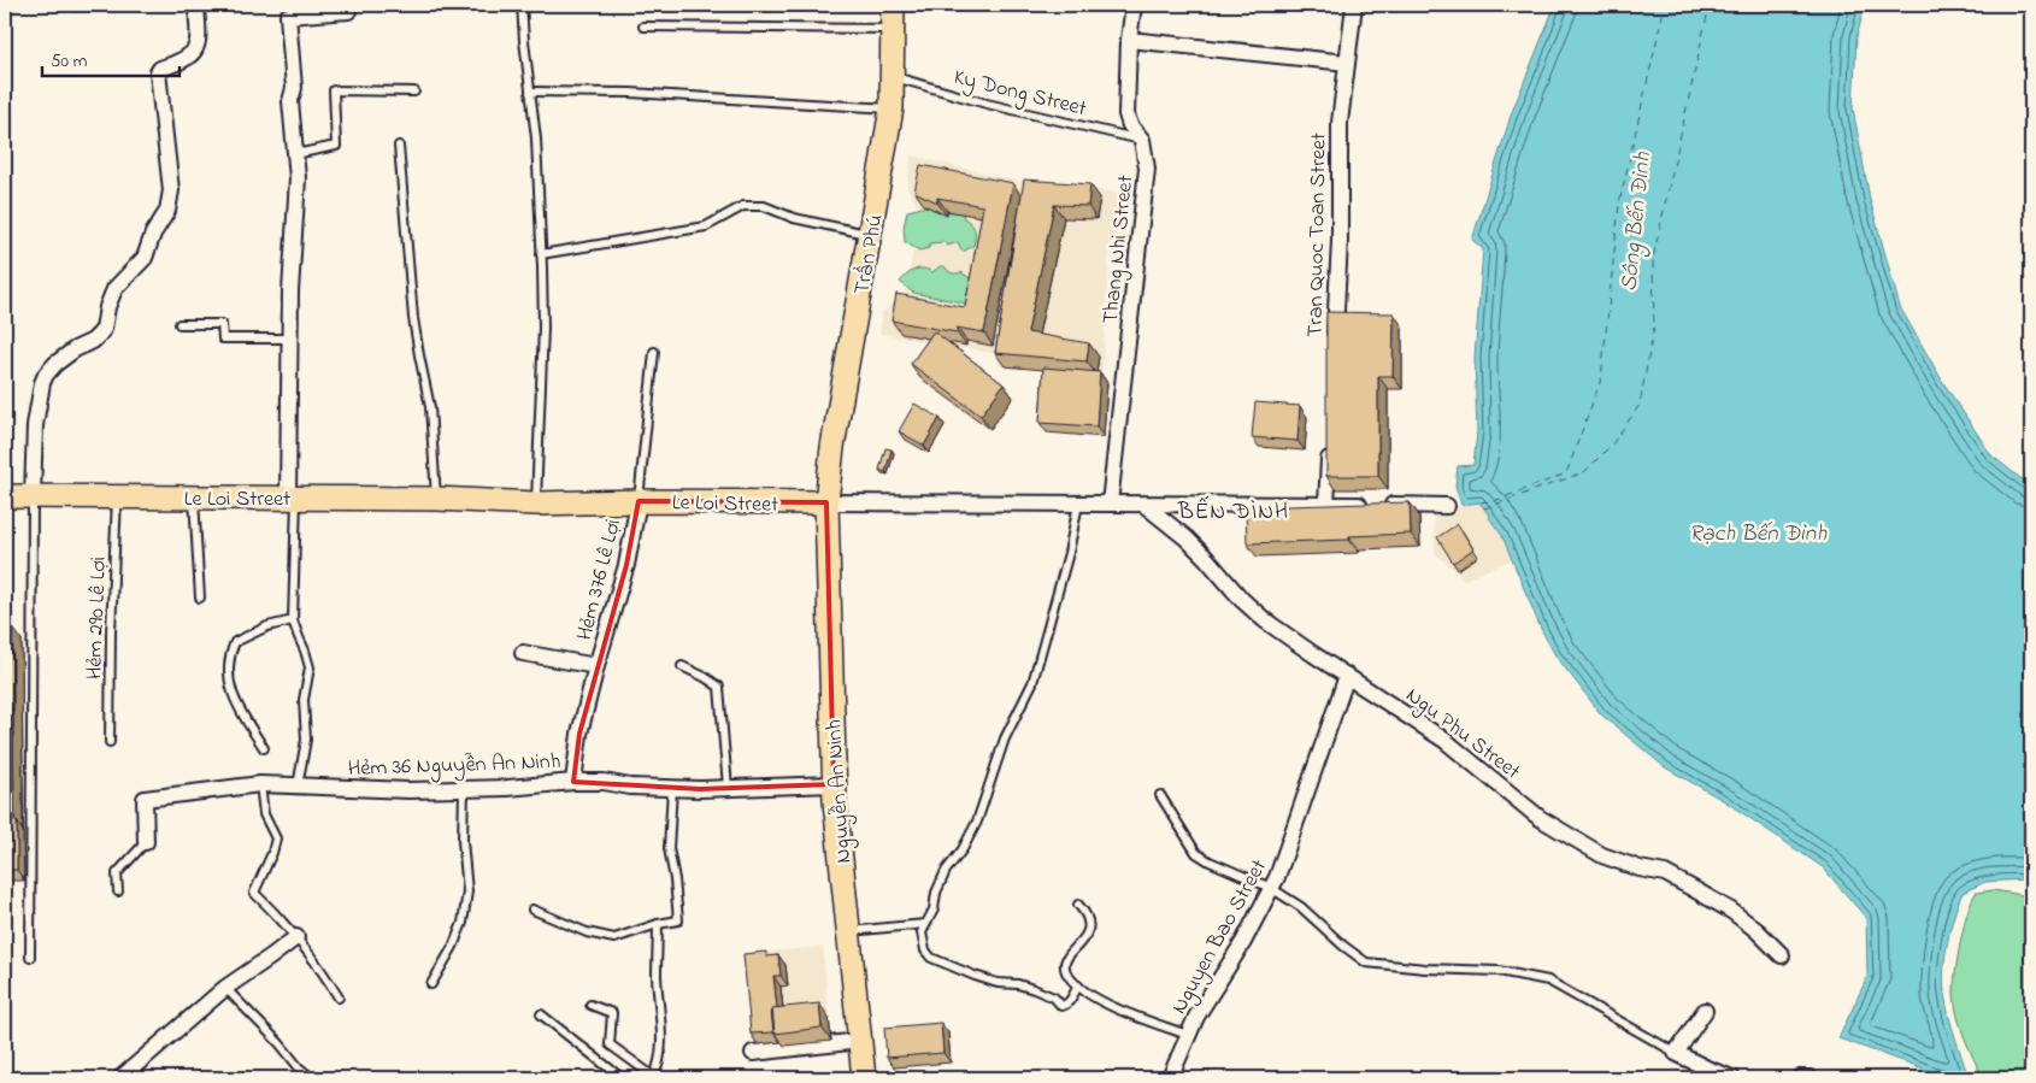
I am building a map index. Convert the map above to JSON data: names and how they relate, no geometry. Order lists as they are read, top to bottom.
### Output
{
  "streets": {
    "main road": ["Trần Phú", "Le Loi Street", "Nguyễn An Ninh"],
    "street": [
      "Tran Quoc Toan Street",
      "Thang Nhi Street",
      "Hẻm 376 Lê Lợi",
      "Ngu Phu Street",
      "Hẻm 36 Nguyễn An Ninh",
      "Nguyen Bao Street"
    ],
    "lane": ["Ky Dong Street", "Hẻm 290 Lê Lợi"]
  },
  "crossings": [
    ["Ky Dong Street", "Thang Nhi Street"],
    ["Ky Dong Street", "Trần Phú"],
    ["Thang Nhi Street", "Le Loi Street"],
    ["Trần Phú", "Le Loi Street"],
    ["Trần Phú", "Nguyễn An Ninh"],
    ["Le Loi Street", "Hẻm 376 Lê Lợi"],
    ["Le Loi Street", "Hẻm 290 Lê Lợi"],
    ["Le Loi Street", "Ngu Phu Street"],
    ["Le Loi Street", "Nguyễn An Ninh"],
    ["Hẻm 376 Lê Lợi", "Hẻm 36 Nguyễn An Ninh"],
    ["Ngu Phu Street", "Nguyen Bao Street"],
    ["Hẻm 36 Nguyễn An Ninh", "Nguyễn An Ninh"]
  ],
  "districts": ["BẾN ĐÌNH"],
  "water": ["Sông Bến Đình", "Rạch Bến Đình"],
  "scale_bar": "50 m"
}
